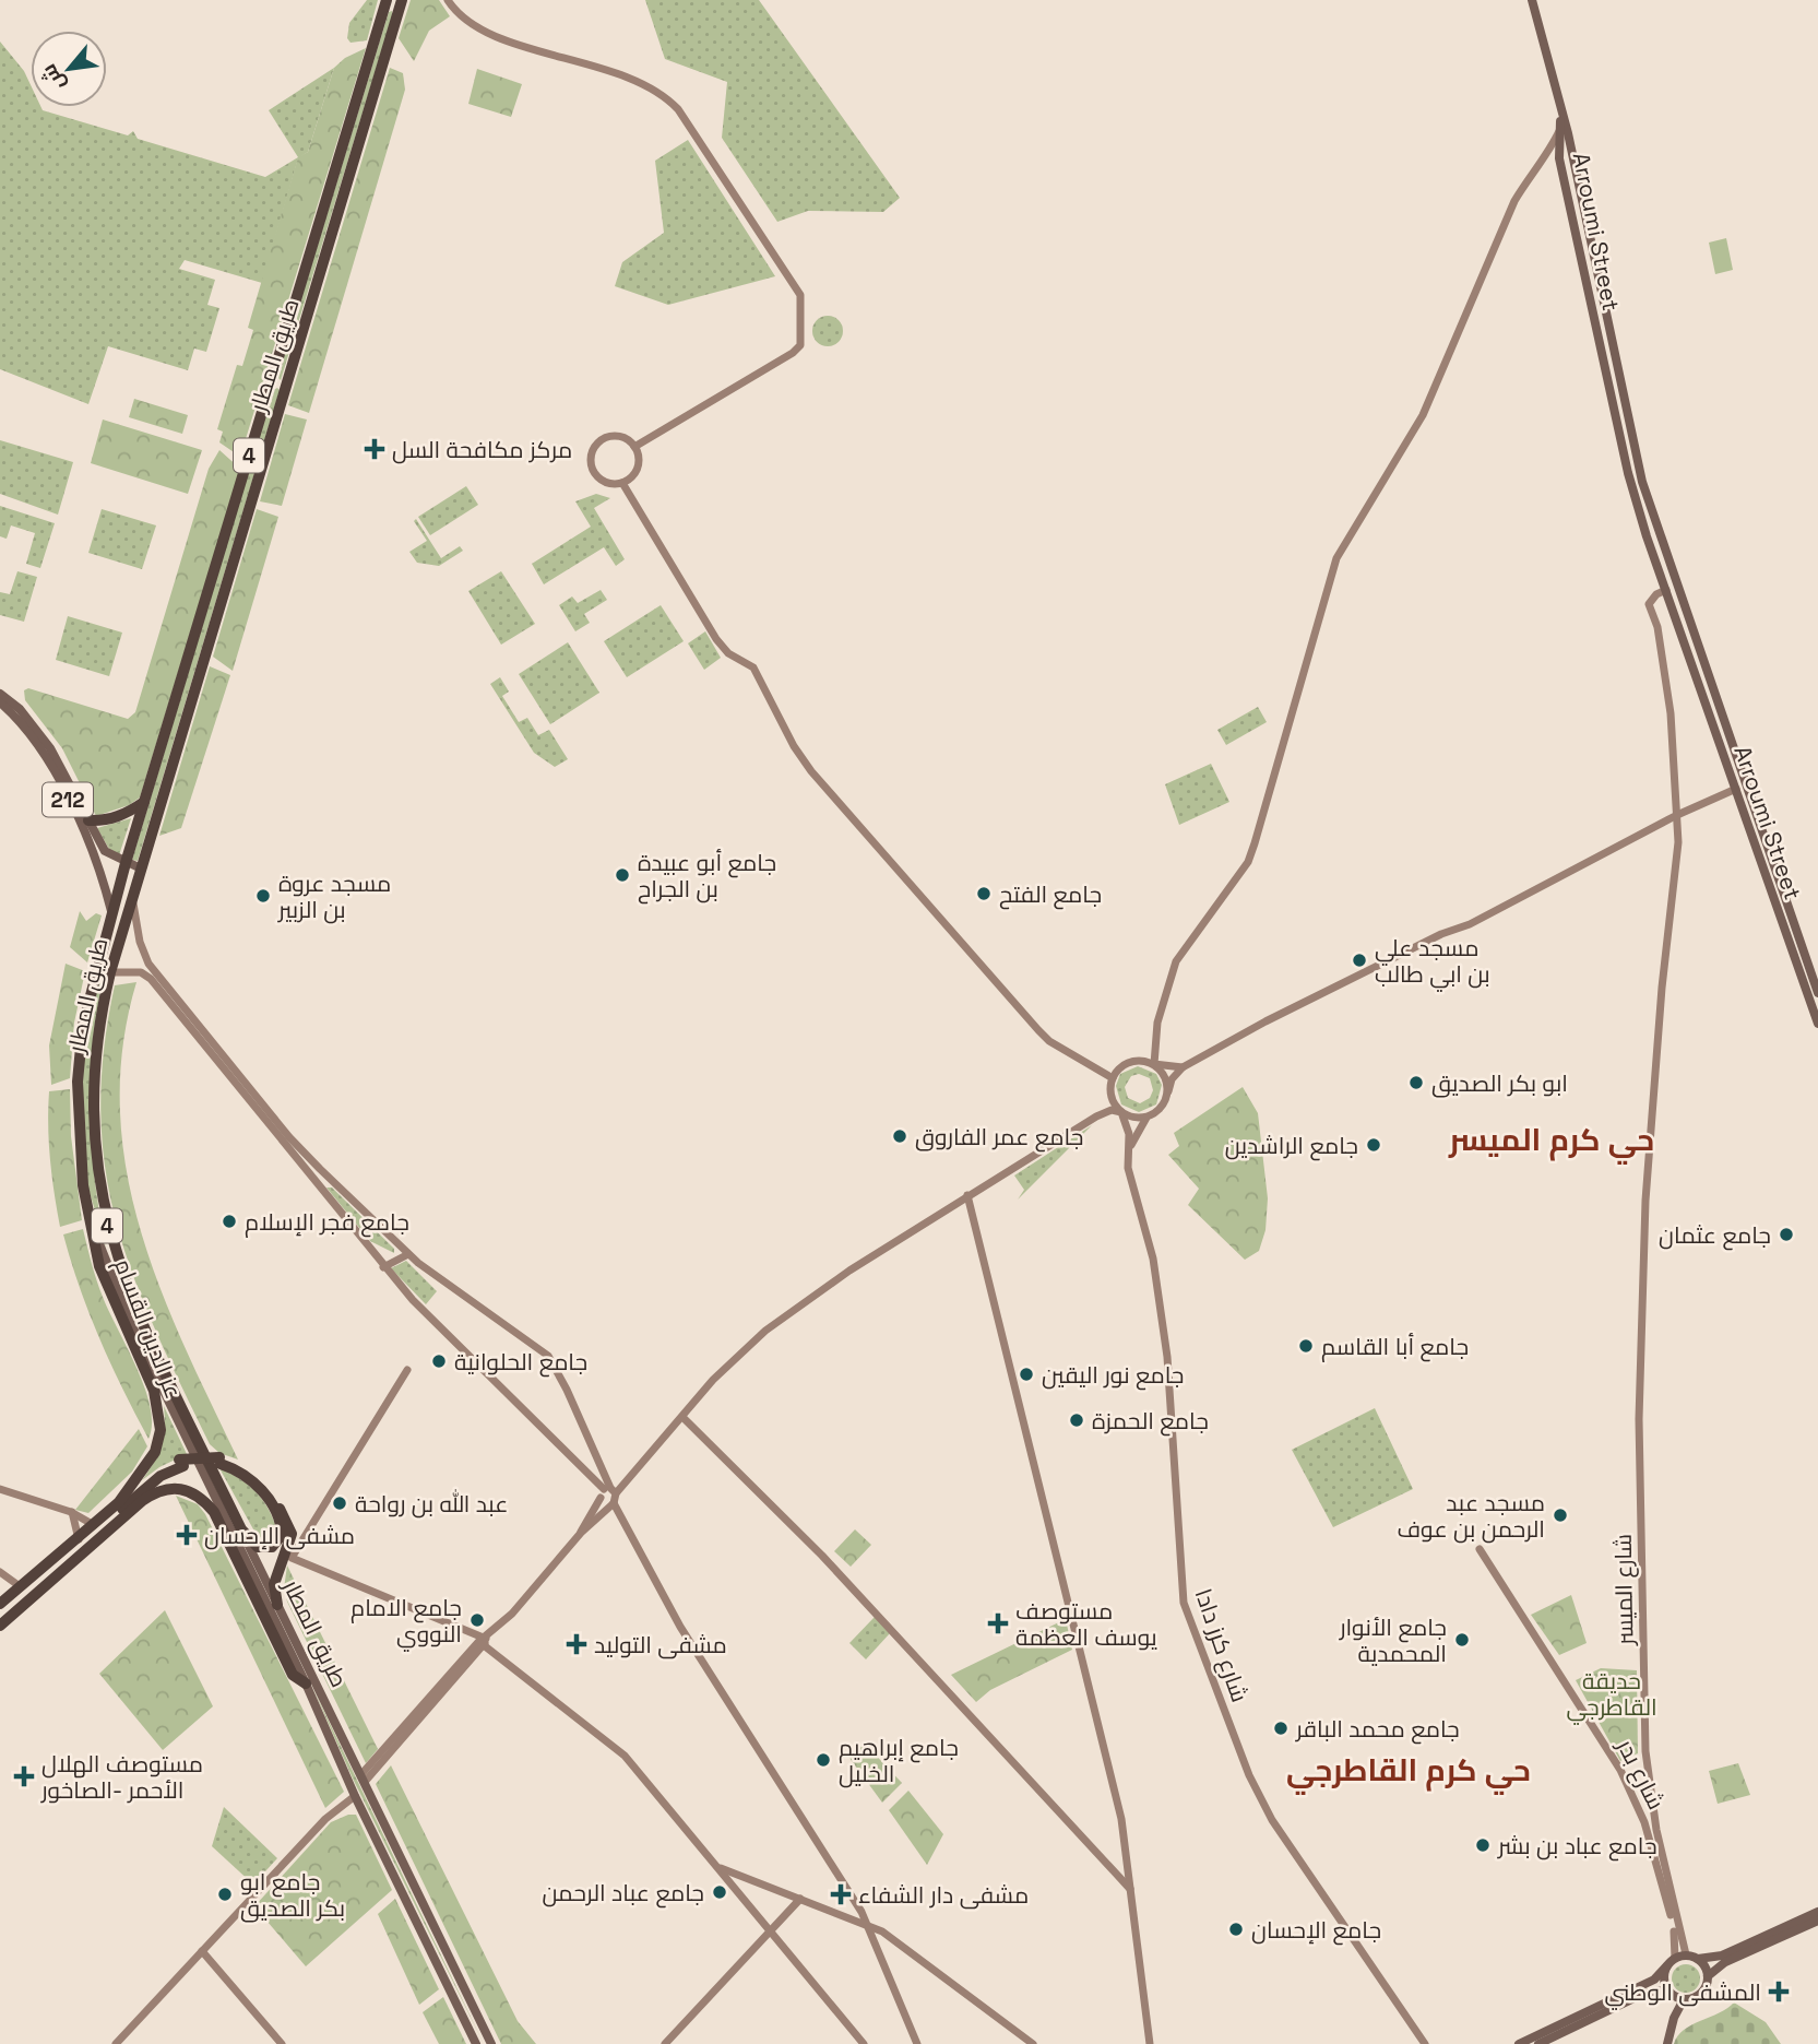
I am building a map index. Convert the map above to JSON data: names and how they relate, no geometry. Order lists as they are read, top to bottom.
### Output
{
  "streets": {
    "highway": ["طريق المطار", "4", "عز الدين القسام"],
    "main road": [
      "Arroumi Street",
      "212",
      "شارع الميسر",
      "شارع كرز دادا",
      "شارع بدر"
    ]
  },
  "crossings": [
    ["Arroumi Street", "شارع الميسر"],
    ["طريق المطار", "212"],
    ["طريق المطار", "عز الدين القسام"],
    ["شارع الميسر", "شارع بدر"]
  ],
  "districts": ["حي كرم الميسر", "حي كرم القاطرجي"],
  "parks": ["حديقة القاطرجي"],
  "places": {
    "health": [
      "مركز مكافحة السل",
      "مشفى الإحسان",
      "مستوصف يوسف العظمة",
      "مشفى التوليد",
      "مستوصف الهلال الأحمر -الصاخور",
      "مشفى دار الشفاء",
      "المشفى الوطني"
    ],
    "other": [
      "جامع أبو عبيدة بن الجراح",
      "جامع الفتح",
      "مسجد عروة بن الزبير",
      "مسجد علي بن ابي طالب",
      "ابو بكر الصديق",
      "جامع عمر الفاروق",
      "جامع الراشدين",
      "جامع فجر الإسلام",
      "جامع عثمان",
      "جامع أبا القاسم",
      "جامع الحلوانية",
      "جامع نور اليقين",
      "جامع الحمزة",
      "عبد الله بن رواحة",
      "مسجد عبد الرحمن بن عوف",
      "جامع الامام النووي",
      "جامع الأنوار المحمدية",
      "جامع محمد الباقر",
      "جامع إبراهيم الخليل",
      "جامع عباد بن بشر",
      "جامع عباد الرحمن",
      "جامع ابو بكر الصديق",
      "جامع الإحسان"
    ]
  },
  "north": "bottom left"
}
